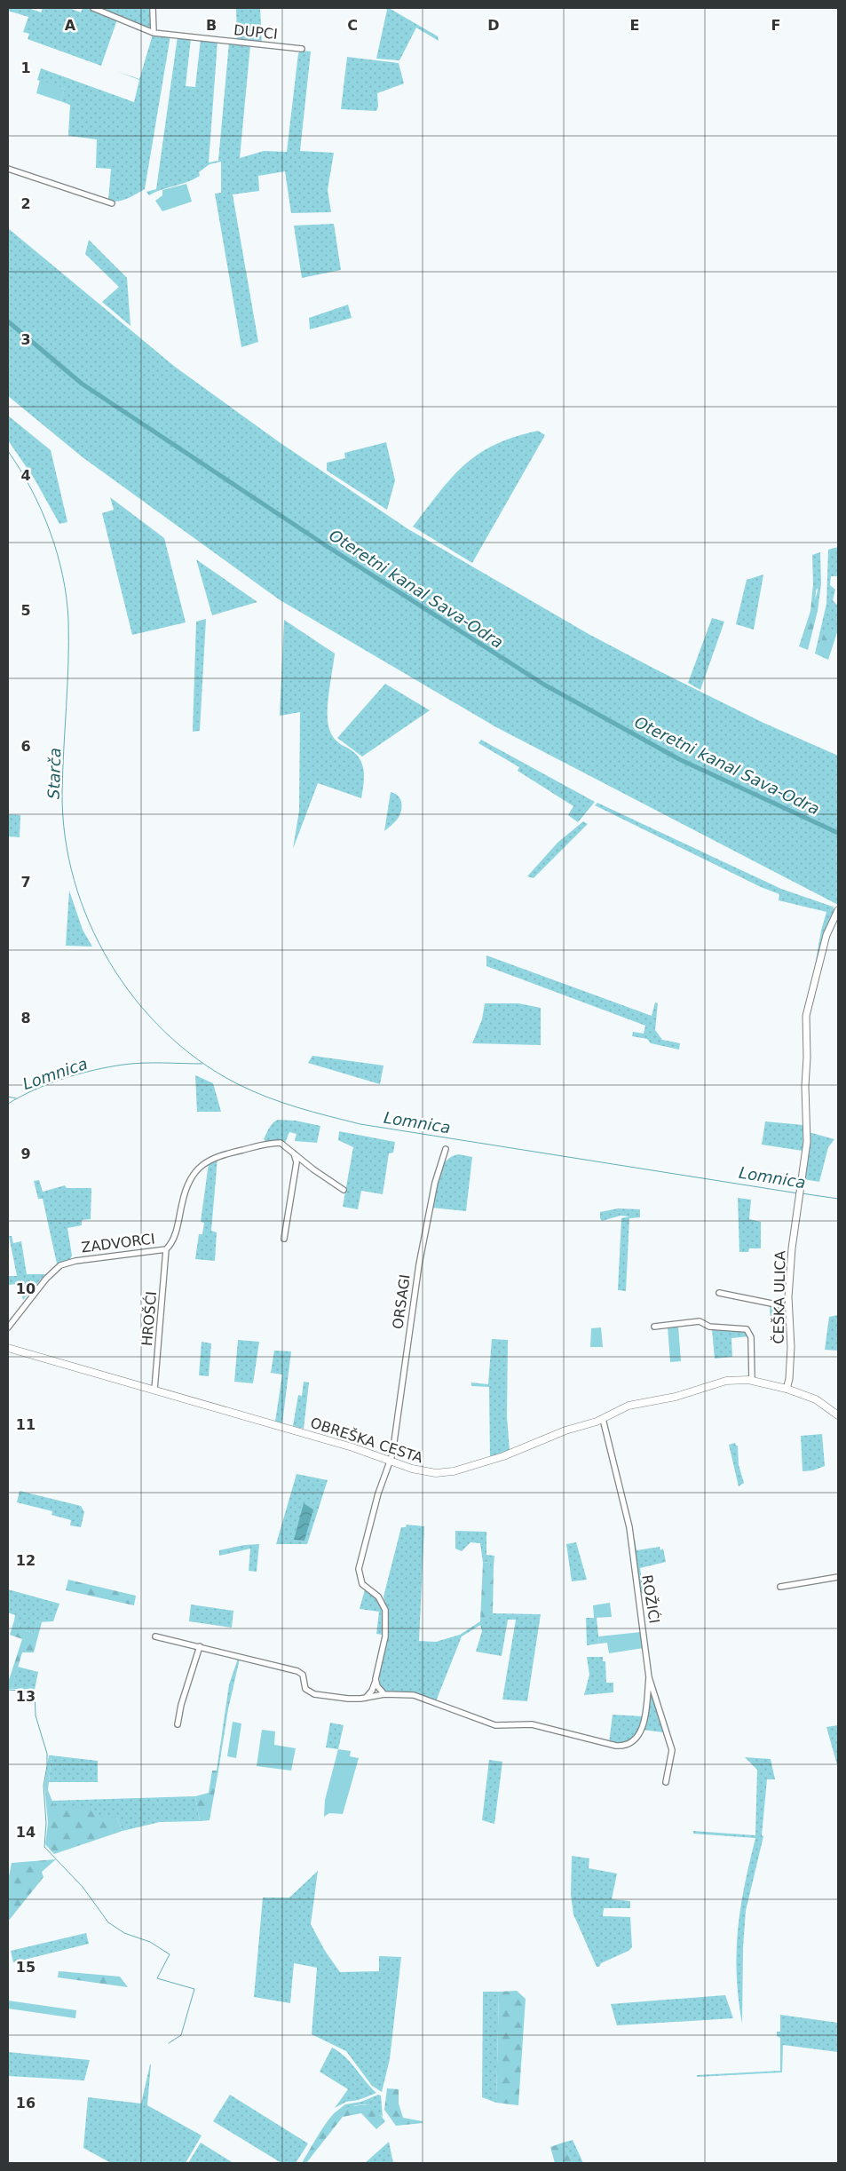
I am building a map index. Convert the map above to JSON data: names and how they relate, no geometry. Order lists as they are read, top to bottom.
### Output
{
  "streets": {
    "main road": ["OBREŠKA CESTA"],
    "street": [
      "DUPCI",
      "ZADVORCI",
      "ČEŠKA ULICA",
      "ORSAGI",
      "HROŠĆI",
      "ROŽIĆI"
    ]
  },
  "crossings": [
    ["ZADVORCI", "HROŠĆI"],
    ["ČEŠKA ULICA", "OBREŠKA CESTA"],
    ["ORSAGI", "OBREŠKA CESTA"],
    ["HROŠĆI", "OBREŠKA CESTA"],
    ["OBREŠKA CESTA", "ROŽIĆI"]
  ],
  "water": ["Oteretni kanal Sava-Odra", "Starča", "Lomnica"],
  "grid": {
    "columns": [
      "A",
      "B",
      "C",
      "D",
      "E",
      "F"
    ],
    "rows": [
      "1",
      "2",
      "3",
      "4",
      "5",
      "6",
      "7",
      "8",
      "9",
      "10",
      "11",
      "12",
      "13",
      "14",
      "15",
      "16"
    ]
  }
}
